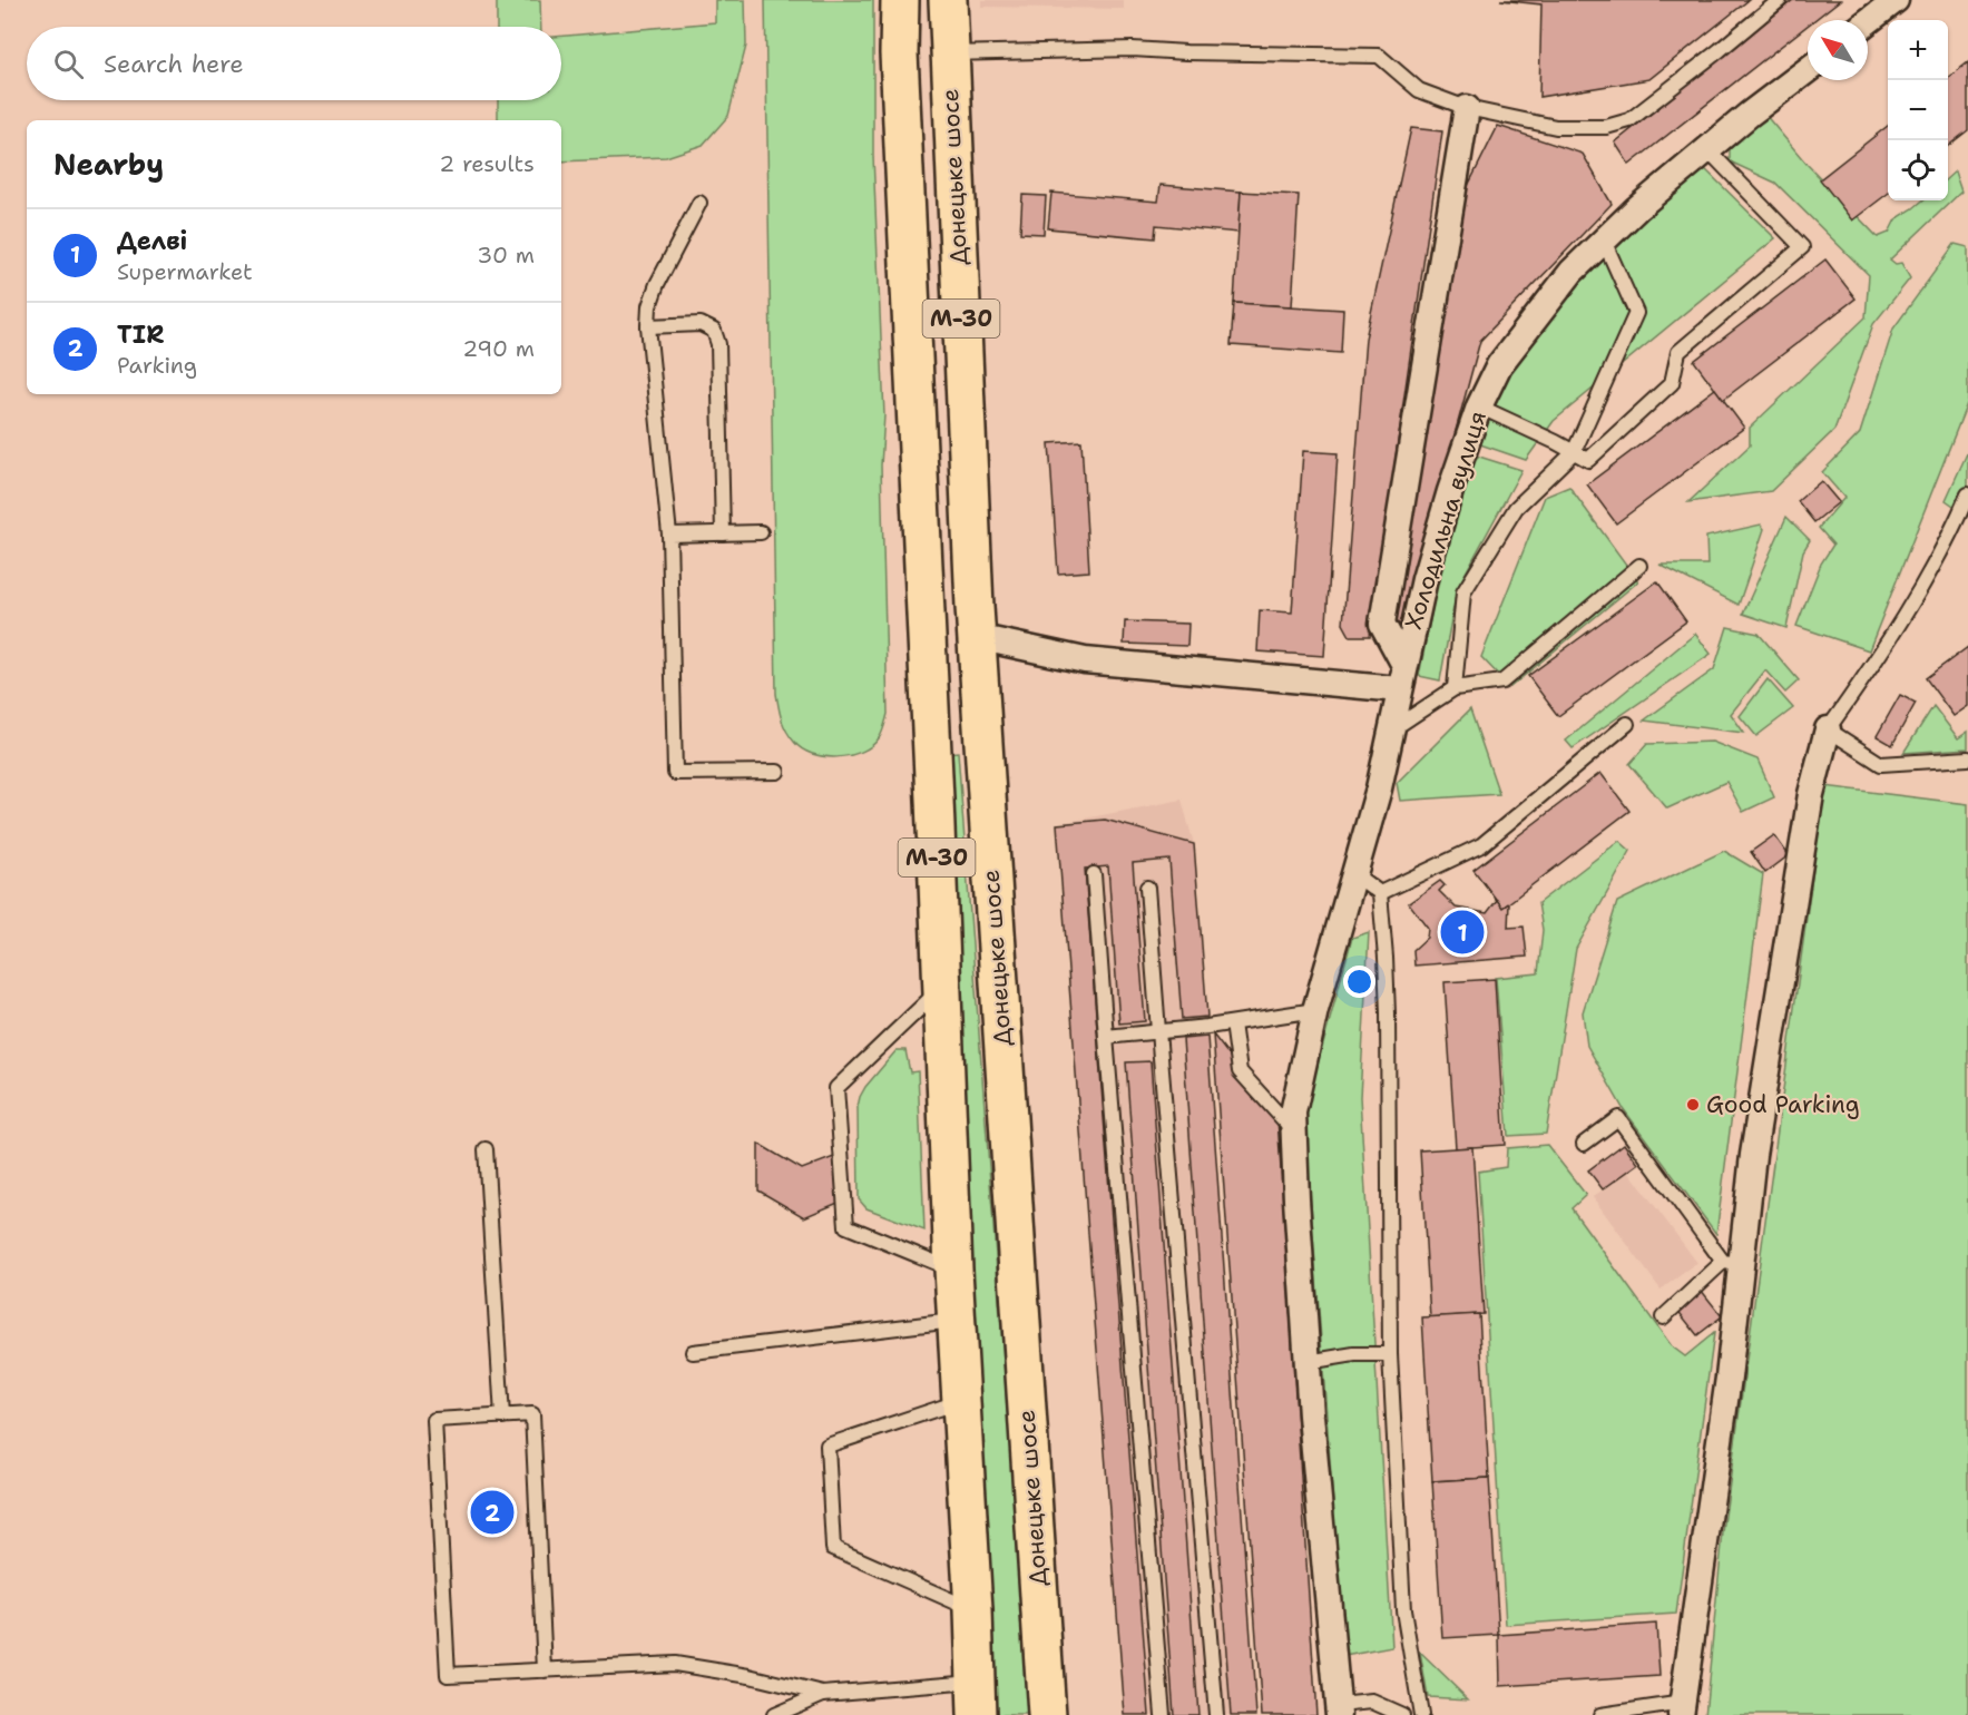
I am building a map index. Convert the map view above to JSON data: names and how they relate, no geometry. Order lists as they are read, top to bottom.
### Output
{
  "streets": {
    "highway": ["Донецьке шосе", "М-30"],
    "street": ["Холодильна вулиця"]
  },
  "places": ["Good Parking"],
  "north": "top left",
  "page": {
    "map_buttons": ["+", "−"],
    "search": "Search here",
    "heading": ["Nearby", "2 results"],
    "list": [
      {
        "mark": "1",
        "name": "Делві",
        "note": "Supermarket",
        "value": "30 m"
      },
      {
        "mark": "2",
        "name": "TIR",
        "note": "Parking",
        "value": "290 m"
      }
    ],
    "pins": ["1", "2"]
  }
}
